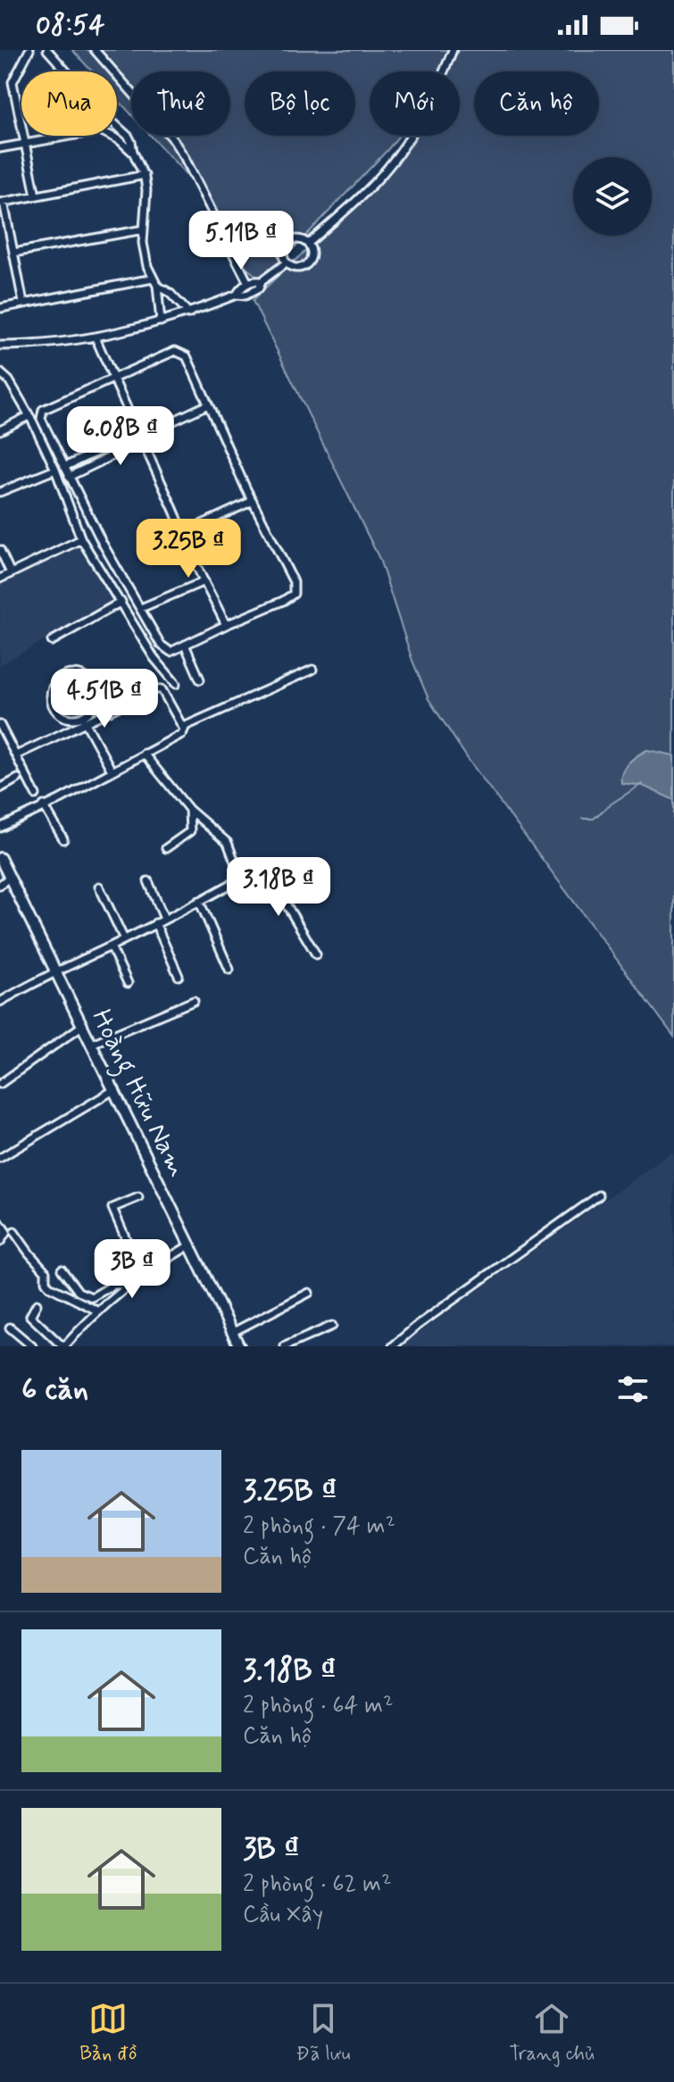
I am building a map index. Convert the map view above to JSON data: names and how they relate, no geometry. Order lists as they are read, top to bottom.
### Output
{
  "streets": {
    "main road": ["Hoàng Hữu Nam"]
  },
  "page": {
    "status": "08:54",
    "chip": [
      "Mua",
      "Thuê",
      "Bộ lọc",
      "Mới",
      "Căn hộ"
    ],
    "price": [
      "5.11B ₫",
      "6.08B ₫",
      "3.25B ₫",
      "4.51B ₫",
      "3.18B ₫",
      "3B ₫"
    ],
    "heading": "6 căn",
    "list": [
      {
        "name": "3.25B ₫",
        "note": "2 phòng · 74 m² · Căn hộ"
      },
      {
        "name": "3.18B ₫",
        "note": "2 phòng · 64 m² · Căn hộ"
      },
      {
        "name": "3B ₫",
        "note": "2 phòng · 62 m² · Cầu Xây"
      }
    ],
    "tabs": ["Bản đồ", "Đã lưu", "Trang chủ"]
  }
}
